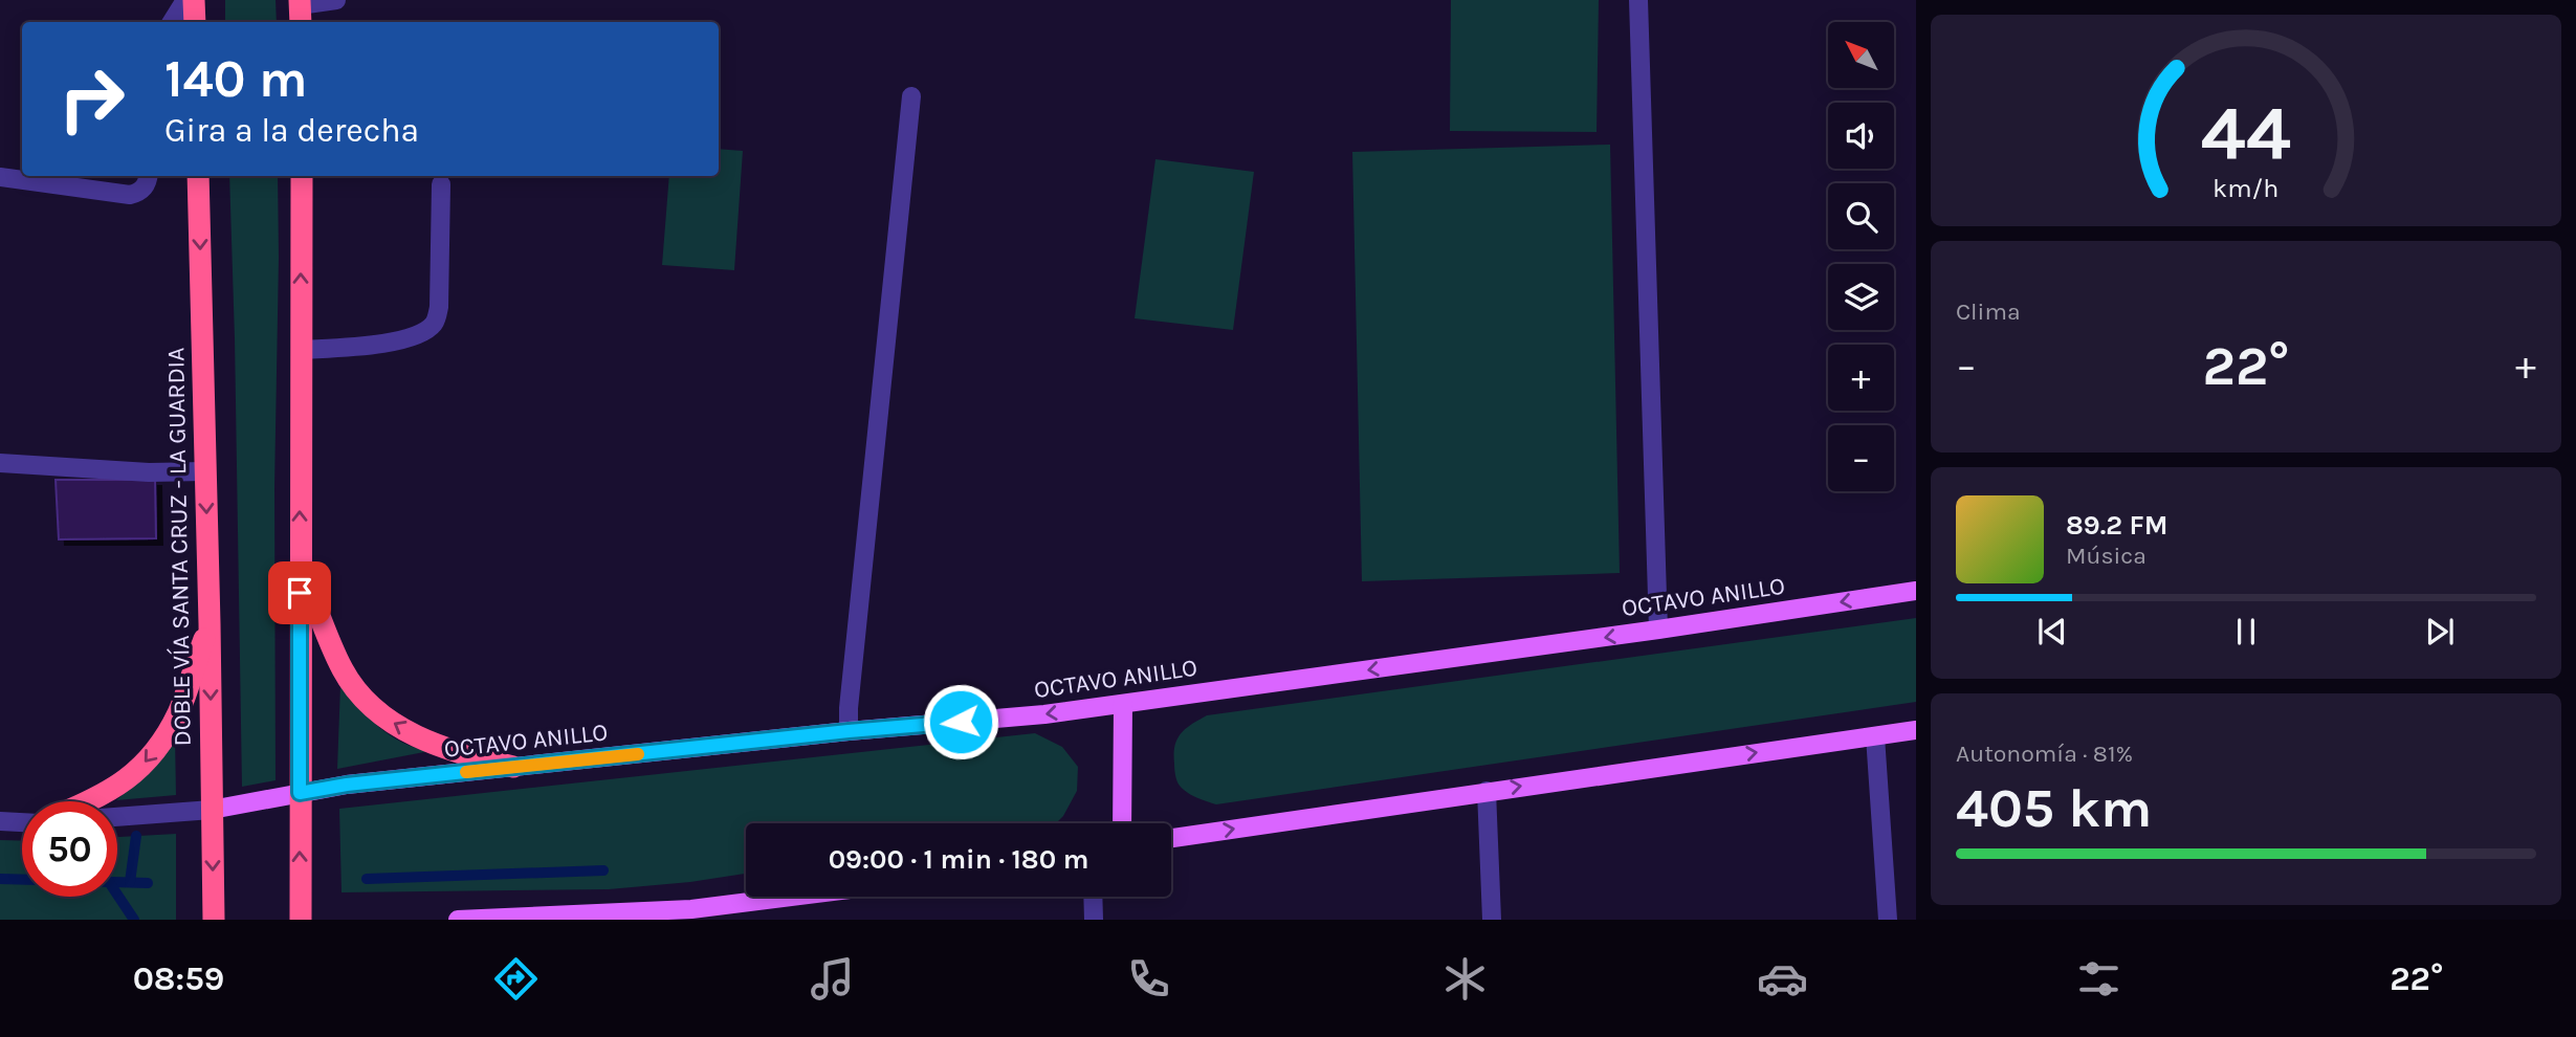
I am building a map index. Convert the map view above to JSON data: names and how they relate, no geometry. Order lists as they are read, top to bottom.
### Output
{
  "streets": {
    "highway": ["DOBLE VÍA SANTA CRUZ - LA GUARDIA"],
    "main road": ["OCTAVO ANILLO"]
  },
  "crossings": [
    ["DOBLE VÍA SANTA CRUZ - LA GUARDIA", "OCTAVO ANILLO"]
  ],
  "north": "top left",
  "page": {
    "map_buttons": ["+", "−"],
    "turn": ["140 m", "Gira a la derecha"],
    "tile": [
      "Clima",
      ["Autonomía · 81%", "405 km"]
    ],
    "heat": ["−", "22°", "+"],
    "song": ["89.2 FM", "Música"],
    "limit": "50",
    "trip": "09:00 · 1 min · 180 m",
    "tabs": ["08:59", "22°"],
    "gauge": ["44", "km/h"]
  }
}
